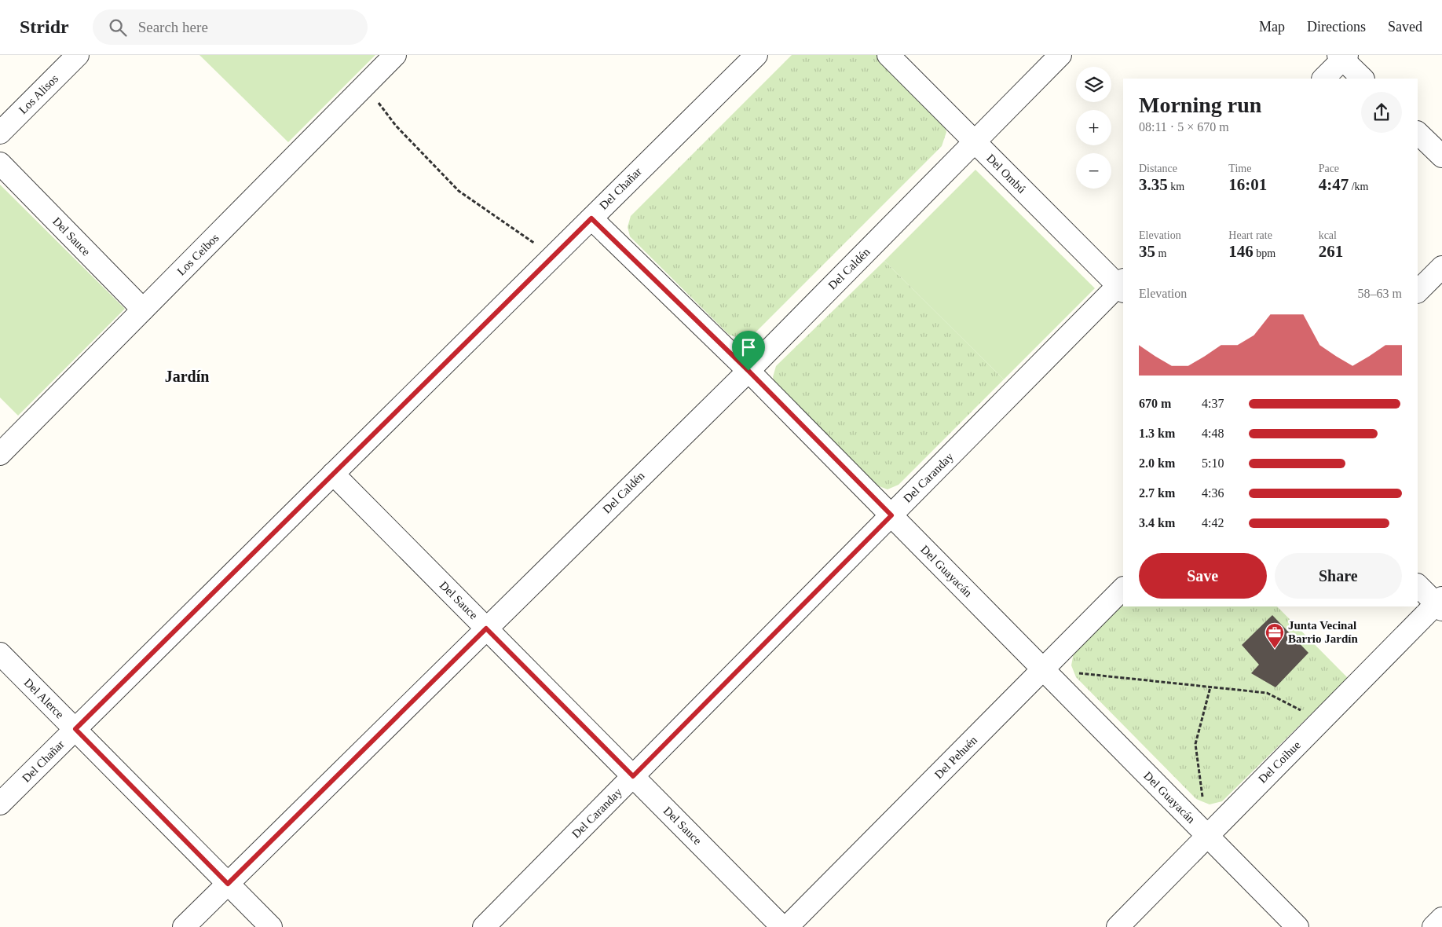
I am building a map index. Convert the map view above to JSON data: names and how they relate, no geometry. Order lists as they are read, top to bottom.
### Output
{
  "streets": {
    "street": [
      "Los Alisos",
      "Del Ombú",
      "Del Chañar",
      "Del Sauce",
      "Los Ceibos",
      "Del Caldén",
      "Del Caranday",
      "Del Guayacán",
      "Del Alerce",
      "Del Pehuén",
      "Del Coihue"
    ]
  },
  "crossings": [
    ["Del Ombú", "Del Caldén"],
    ["Del Ombú", "Del Caranday"],
    ["Del Chañar", "Del Sauce"],
    ["Del Chañar", "Del Guayacán"],
    ["Del Chañar", "Del Alerce"],
    ["Del Sauce", "Los Ceibos"],
    ["Del Sauce", "Del Caldén"],
    ["Del Sauce", "Del Caranday"],
    ["Del Caldén", "Del Guayacán"],
    ["Del Caldén", "Del Alerce"],
    ["Del Caranday", "Del Guayacán"],
    ["Del Guayacán", "Del Pehuén"],
    ["Del Guayacán", "Del Coihue"]
  ],
  "districts": ["Jardín"],
  "places": {
    "office": ["Junta Vecinal Barrio Jardín"]
  },
  "page": {
    "header": "Stridr",
    "search": "Search here",
    "nav": ["Map", "Directions", "Saved"],
    "map_buttons": ["+", "−"],
    "heading": ["Morning run", "08:11 · 5 × 670 m"],
    "stats": [
      ["Distance", "3.35 km"],
      ["Time", "16:01"],
      ["Pace", "4:47 /km"],
      ["Elevation", "35 m"],
      ["Heart rate", "146 bpm"],
      ["kcal", "261"]
    ],
    "chart": ["Elevation", "58–63 m"],
    "list": [
      {
        "name": "670 m",
        "note": "4:37"
      },
      {
        "name": "1.3 km",
        "note": "4:48"
      },
      {
        "name": "2.0 km",
        "note": "5:10"
      },
      {
        "name": "2.7 km",
        "note": "4:36"
      },
      {
        "name": "3.4 km",
        "note": "4:42"
      }
    ],
    "buttons": ["Save", "Share"]
  }
}
